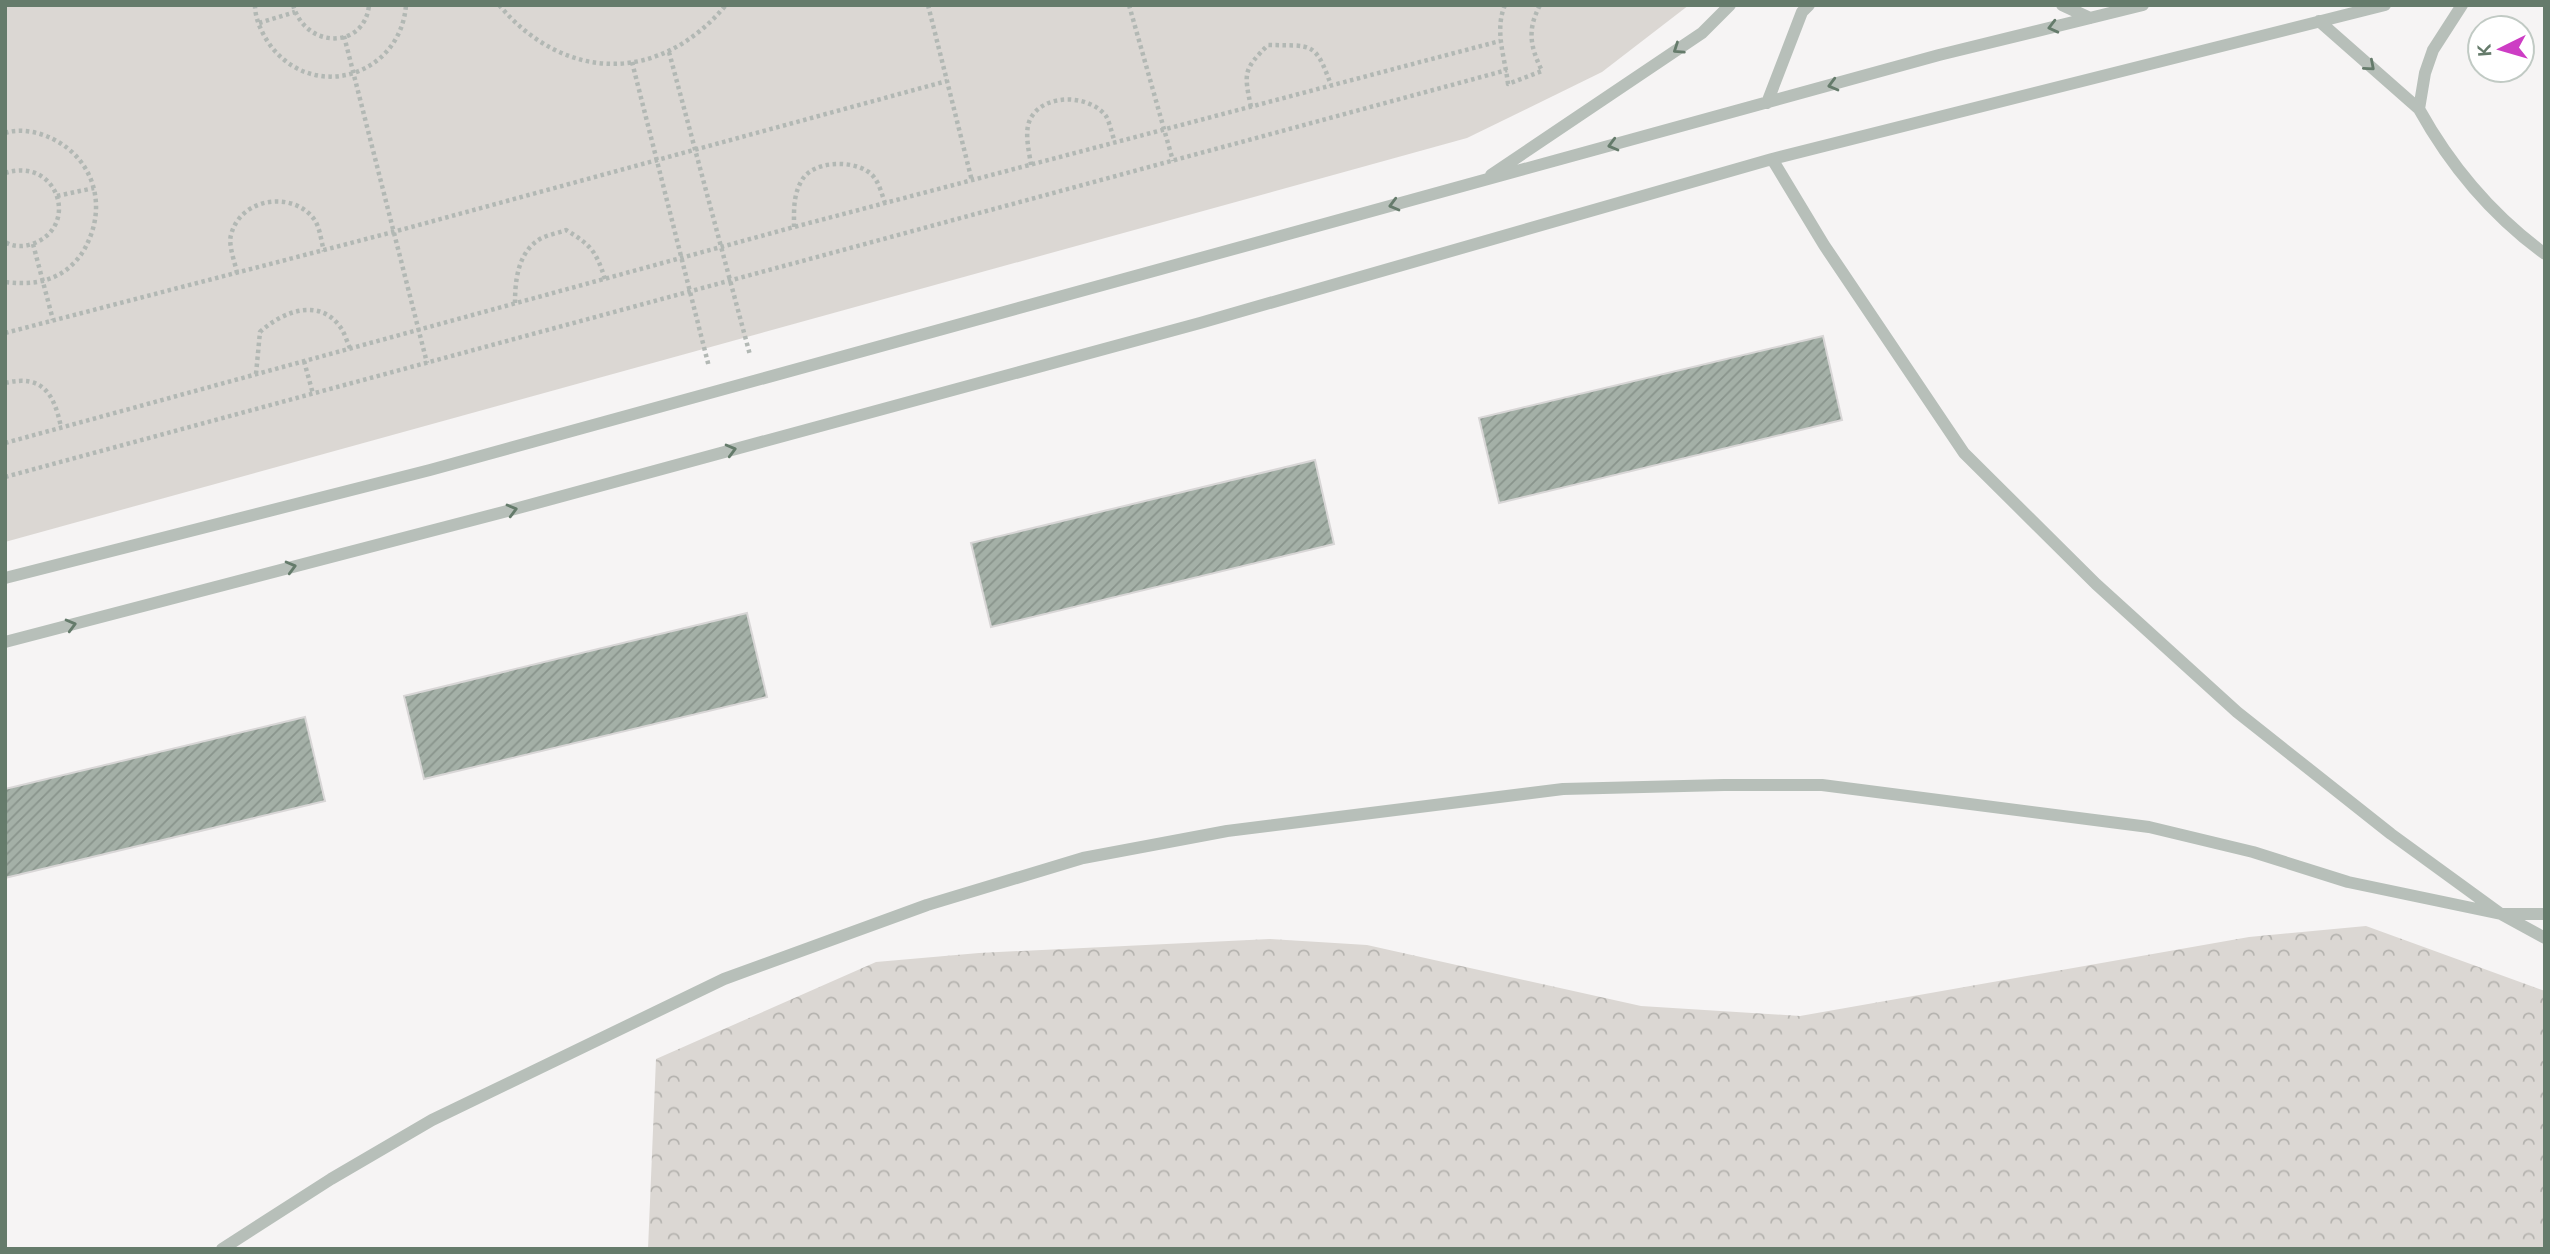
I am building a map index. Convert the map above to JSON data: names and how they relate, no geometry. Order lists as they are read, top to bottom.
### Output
{
  "north": "left"
}
